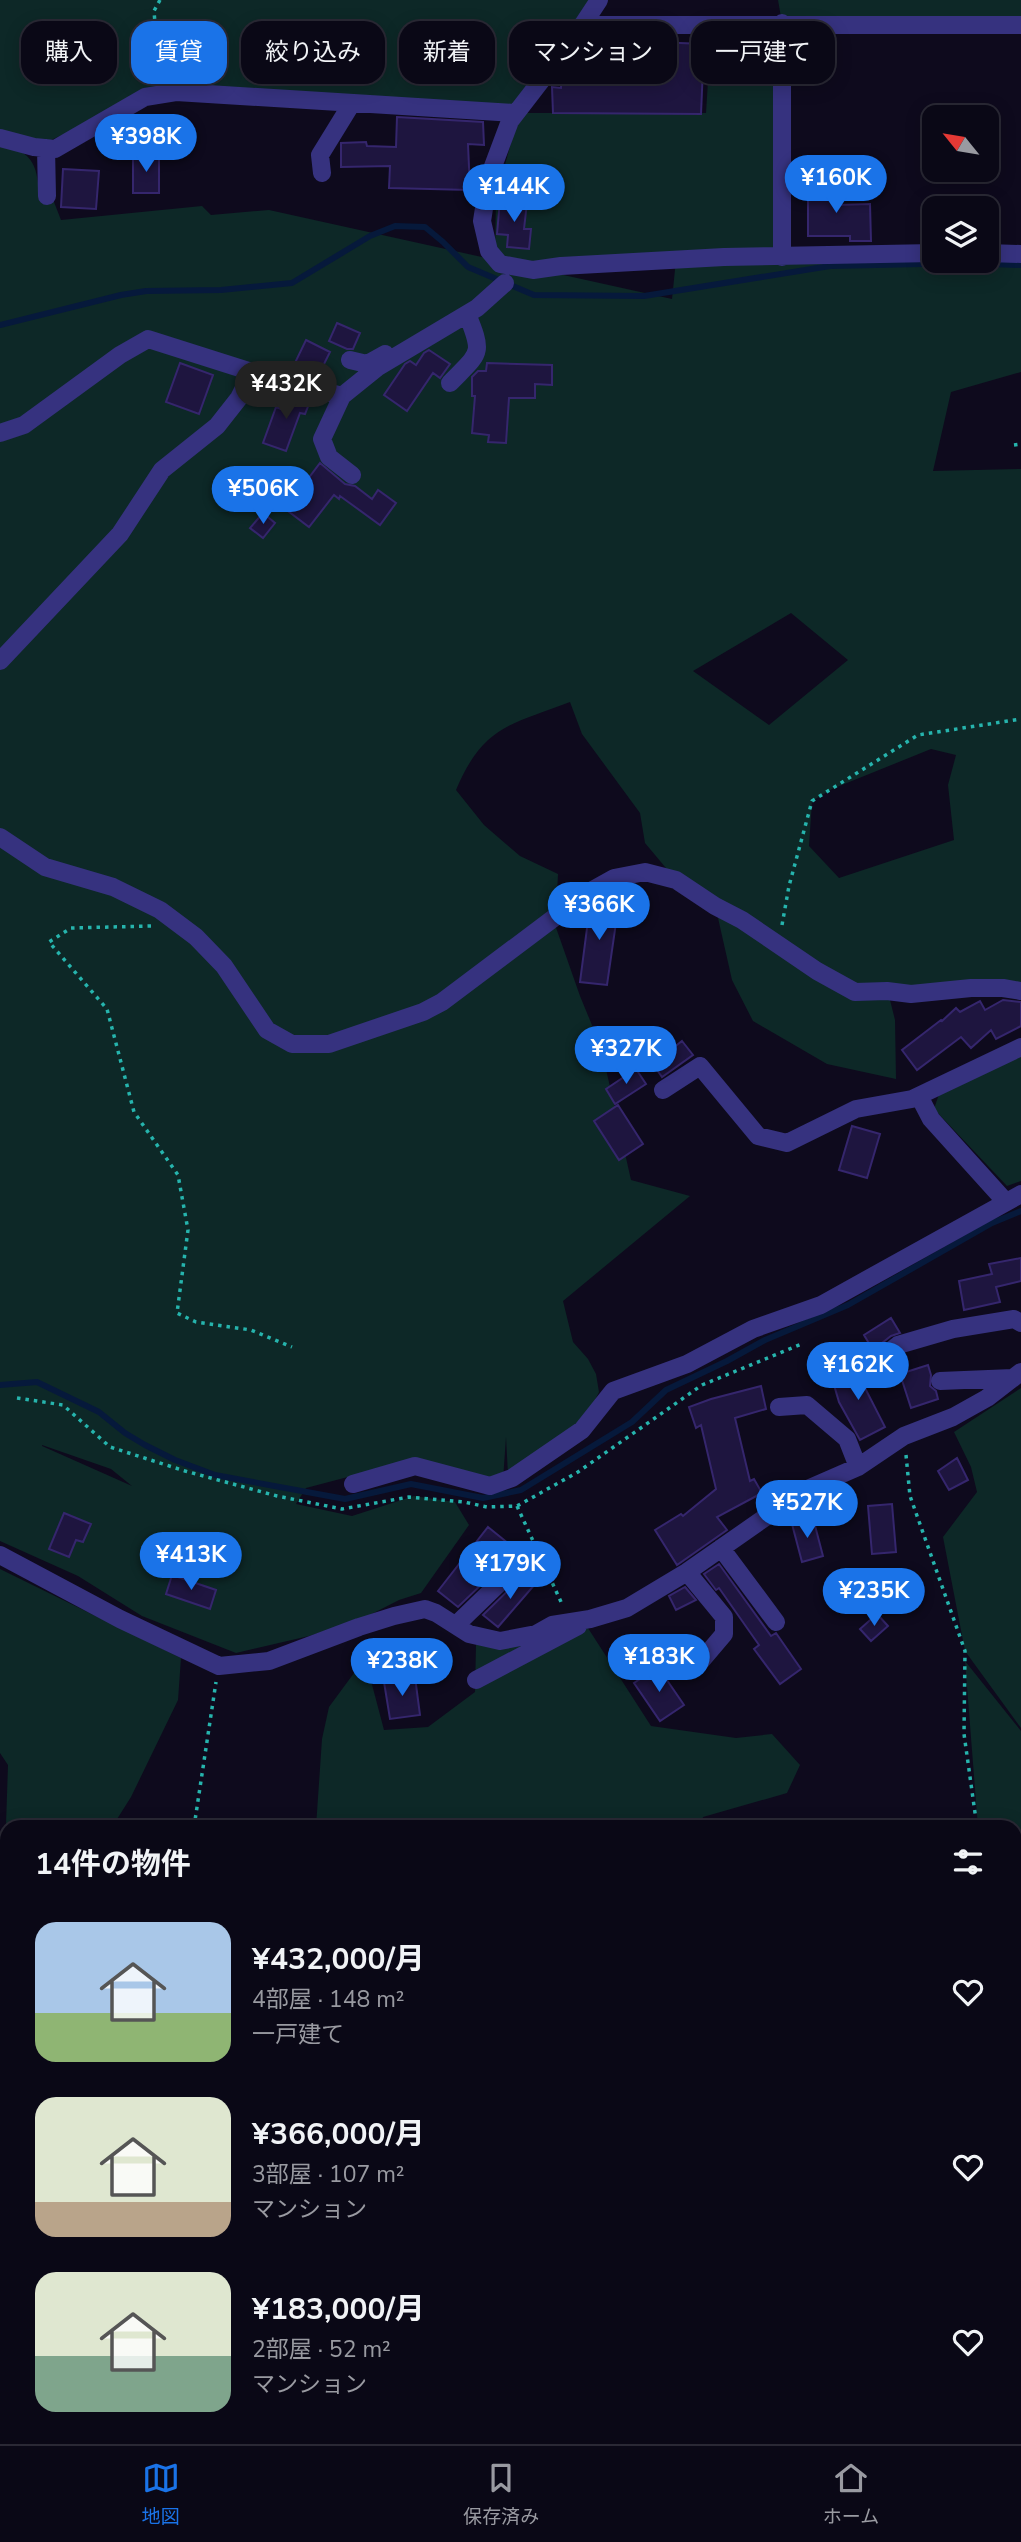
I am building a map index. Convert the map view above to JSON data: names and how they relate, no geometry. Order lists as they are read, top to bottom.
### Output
{
  "north": "top left",
  "page": {
    "chip": [
      "購入",
      "賃貸",
      "絞り込み",
      "新着",
      "マンション",
      "一戸建て"
    ],
    "price": [
      "¥398K",
      "¥160K",
      "¥144K",
      "¥432K",
      "¥506K",
      "¥366K",
      "¥327K",
      "¥162K",
      "¥527K",
      "¥413K",
      "¥179K",
      "¥235K",
      "¥183K",
      "¥238K"
    ],
    "heading": "14件の物件",
    "list": [
      {
        "name": "¥432,000/月",
        "note": "4部屋 · 148 m² · 一戸建て"
      },
      {
        "name": "¥366,000/月",
        "note": "3部屋 · 107 m² · マンション"
      },
      {
        "name": "¥183,000/月",
        "note": "2部屋 · 52 m² · マンション"
      }
    ],
    "tabs": ["地図", "保存済み", "ホーム"]
  }
}
